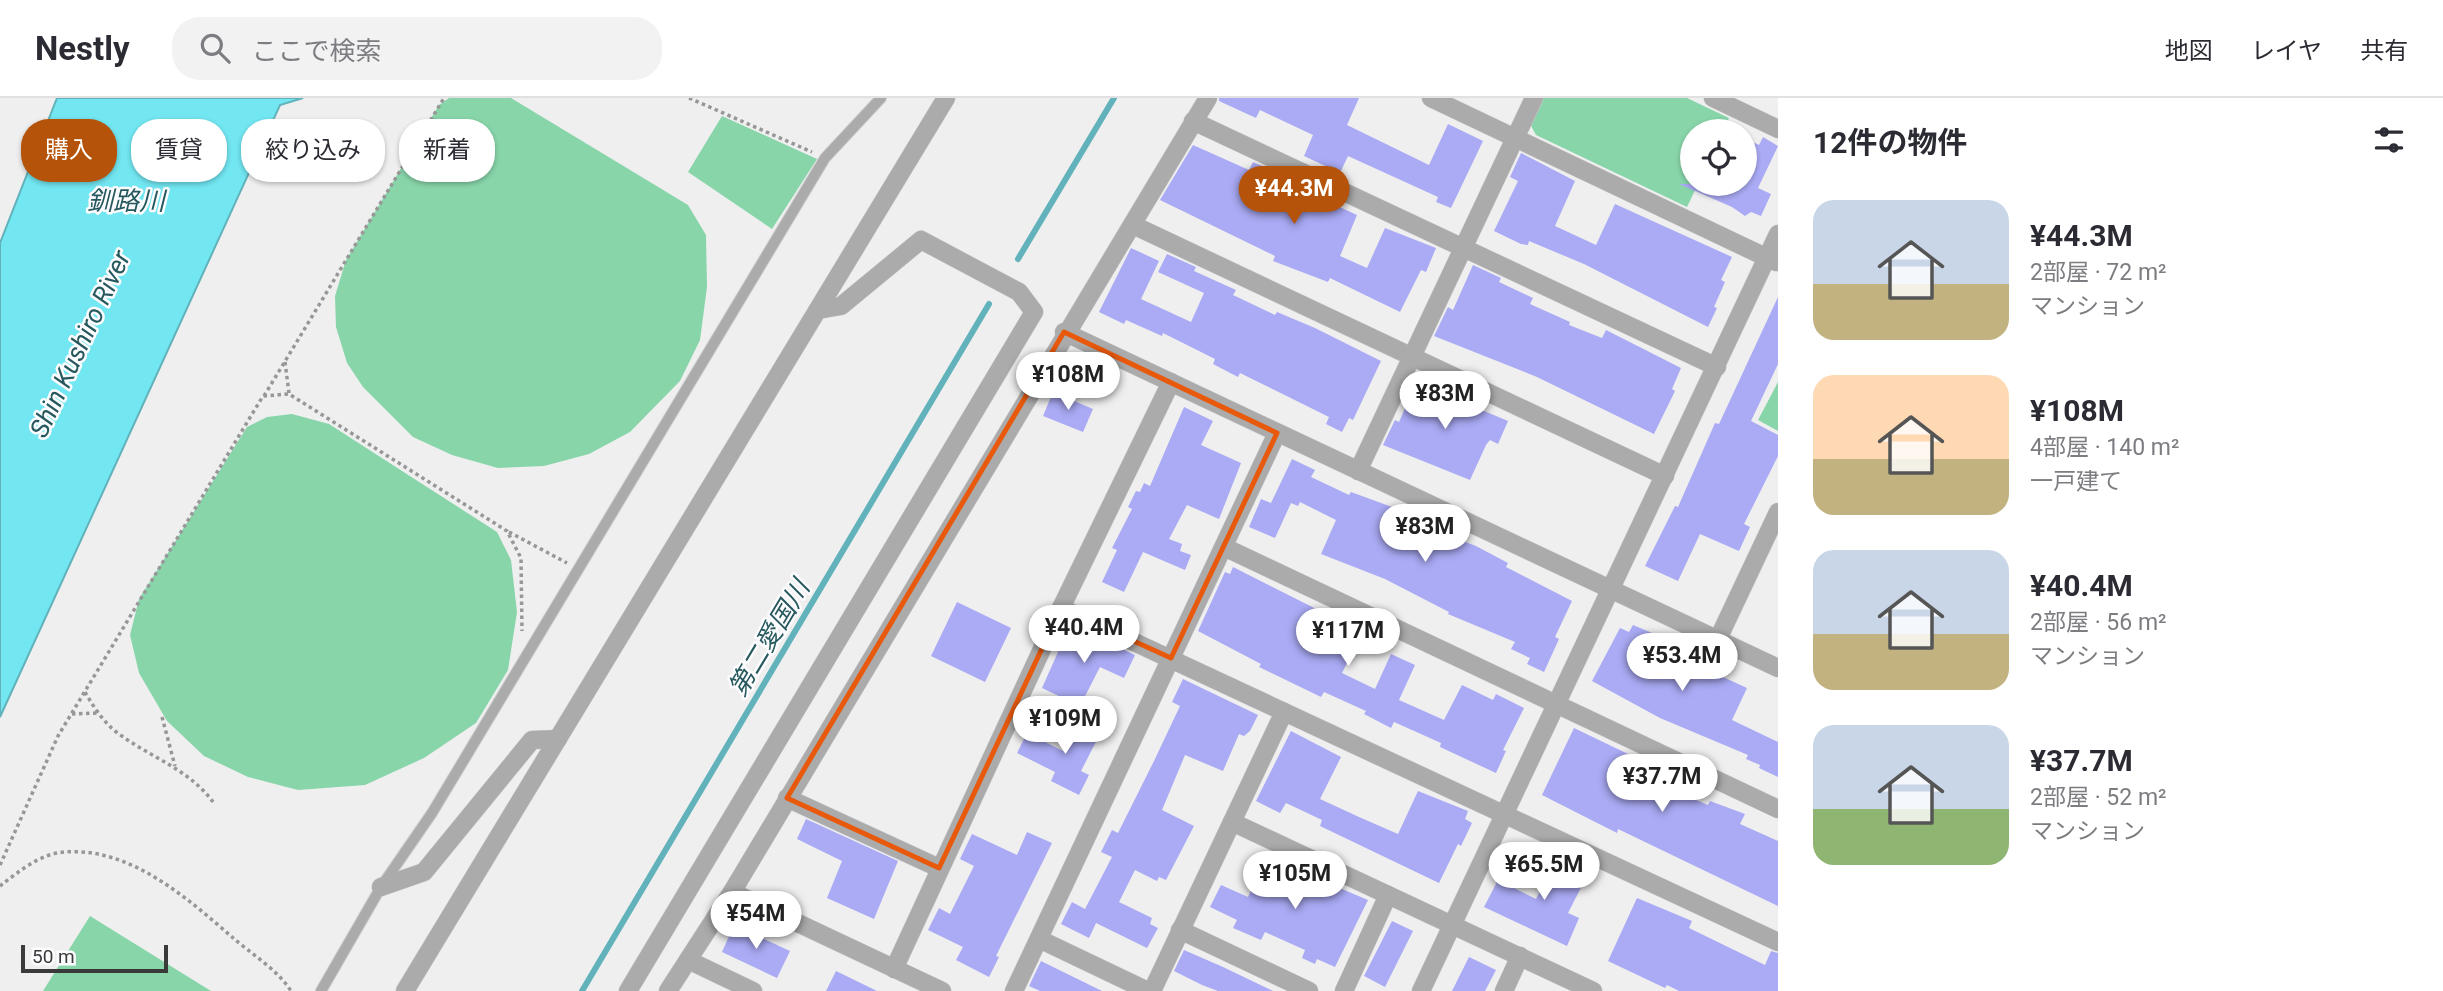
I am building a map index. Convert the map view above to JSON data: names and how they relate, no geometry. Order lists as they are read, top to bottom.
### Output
{
  "water": ["釧路川", "Shin Kushiro River", "第二愛国川"],
  "scale_bar": "50 m",
  "page": {
    "header": "Nestly",
    "search": "ここで検索",
    "nav": ["地図", "レイヤ", "共有"],
    "heading": "12件の物件",
    "chip": [
      "購入",
      "賃貸",
      "絞り込み",
      "新着"
    ],
    "price": [
      "¥44.3M",
      "¥108M",
      "¥83M",
      "¥83M",
      "¥40.4M",
      "¥117M",
      "¥53.4M",
      "¥109M",
      "¥37.7M",
      "¥65.5M",
      "¥105M",
      "¥54M"
    ],
    "list": [
      {
        "name": "¥44.3M",
        "note": "2部屋 · 72 m² · マンション"
      },
      {
        "name": "¥108M",
        "note": "4部屋 · 140 m² · 一戸建て"
      },
      {
        "name": "¥40.4M",
        "note": "2部屋 · 56 m² · マンション"
      },
      {
        "name": "¥37.7M",
        "note": "2部屋 · 52 m² · マンション"
      }
    ],
    "scale": "50 m"
  }
}
